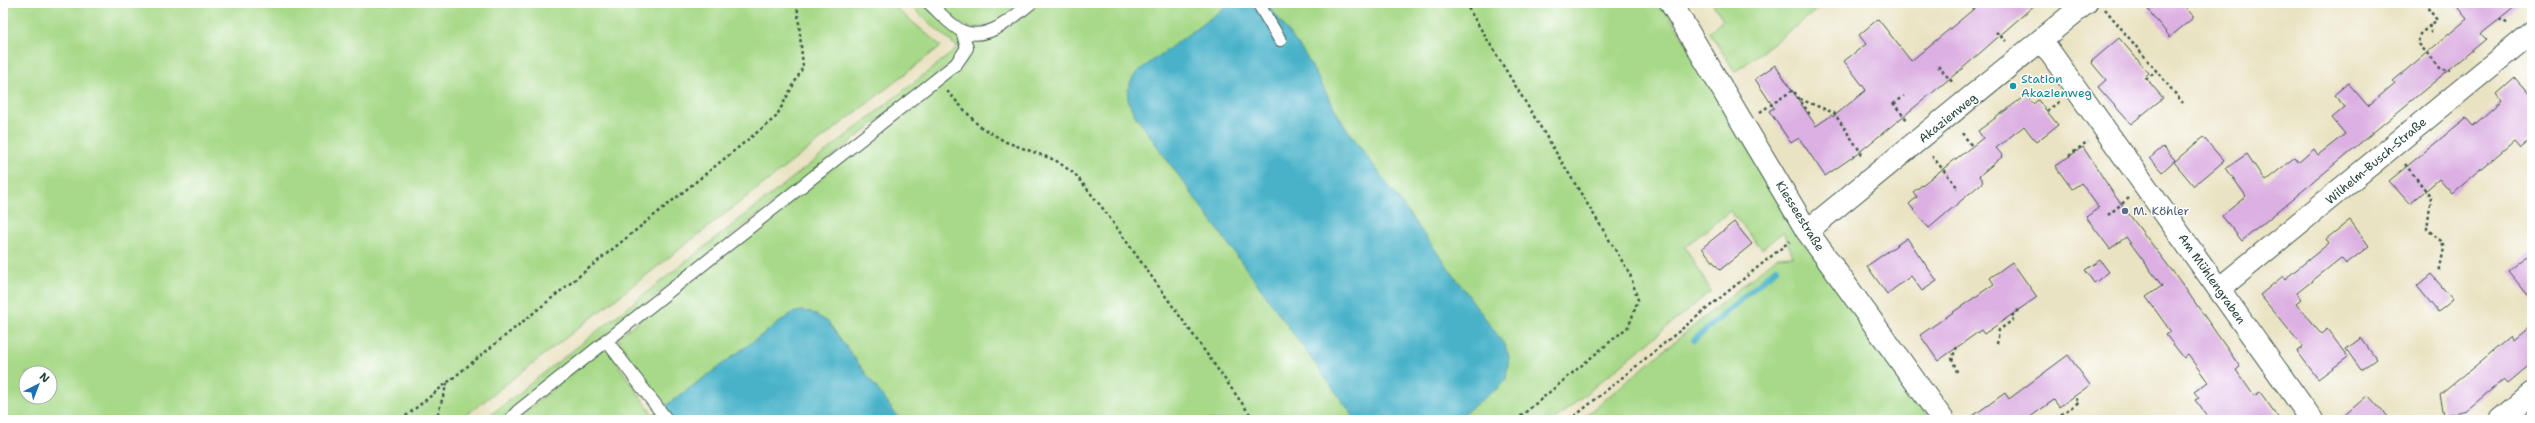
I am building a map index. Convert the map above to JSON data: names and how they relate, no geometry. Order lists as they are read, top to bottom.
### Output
{
  "streets": {
    "street": [
      "Akazienweg",
      "Wilhelm-Busch-Straße",
      "Kiesseestraße",
      "Am Mühlengraben"
    ]
  },
  "crossings": [
    ["Akazienweg", "Kiesseestraße"],
    ["Akazienweg", "Am Mühlengraben"],
    ["Wilhelm-Busch-Straße", "Am Mühlengraben"]
  ],
  "places": ["Station Akazienweg", "M. Köhler"],
  "north": "top right"
}
